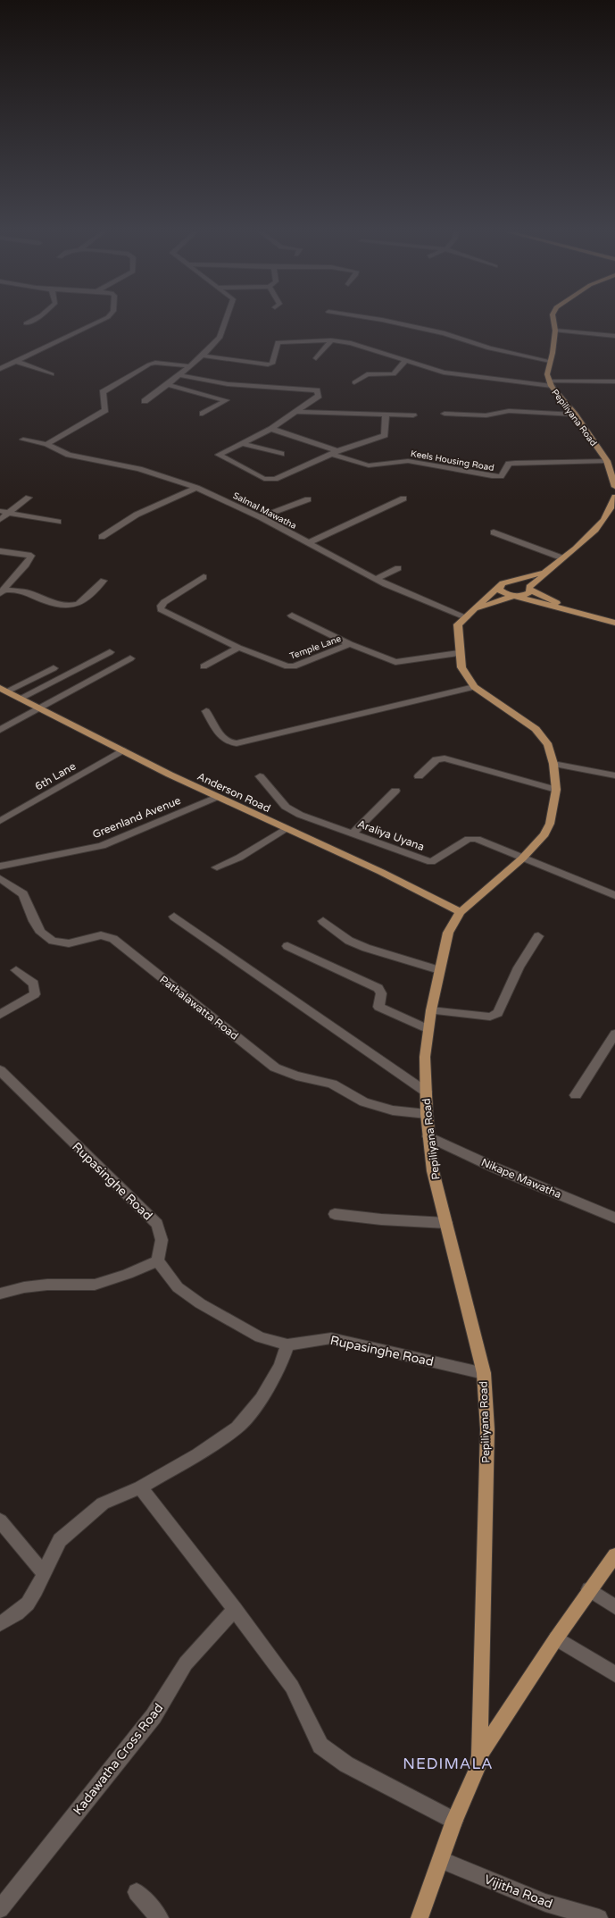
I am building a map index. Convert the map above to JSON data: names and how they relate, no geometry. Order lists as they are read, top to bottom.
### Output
{
  "streets": {
    "main road": ["Pepiliyana Road", "Anderson Road"],
    "street": [
      "Keels Housing Road",
      "Salmal Mawatha",
      "Temple Lane",
      "6th Lane",
      "Greenland Avenue",
      "Araliya Uyana",
      "Pathalawatta Road",
      "Nikape Mawatha",
      "Rupasinghe Road",
      "Kadawatha Cross Road",
      "Vijitha Road"
    ]
  },
  "crossings": [
    ["Pepiliyana Road", "Keels Housing Road"],
    ["Pepiliyana Road", "Salmal Mawatha"],
    ["Pepiliyana Road", "Temple Lane"],
    ["Pepiliyana Road", "Anderson Road"],
    ["Pepiliyana Road", "Araliya Uyana"],
    ["Pepiliyana Road", "Pathalawatta Road"],
    ["Pepiliyana Road", "Nikape Mawatha"],
    ["Pepiliyana Road", "Rupasinghe Road"],
    ["6th Lane", "Anderson Road"],
    ["Anderson Road", "Greenland Avenue"]
  ],
  "districts": ["NEDIMALA"]
}
